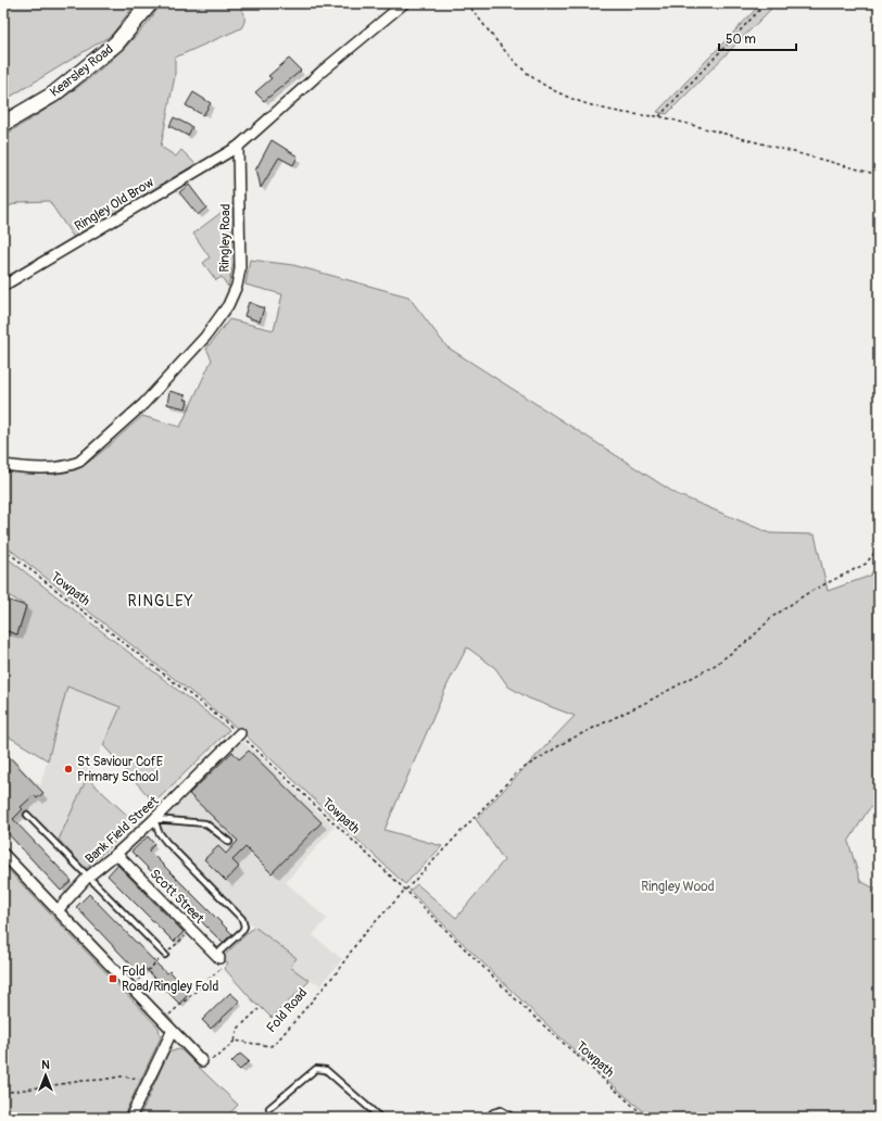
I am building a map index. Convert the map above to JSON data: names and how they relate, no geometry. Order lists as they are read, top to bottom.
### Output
{
  "streets": {
    "main road": ["Kearsley Road"],
    "street": [
      "Ringley Old Brow",
      "Ringley Road",
      "Bank Field Street",
      "Scott Street"
    ],
    "path": ["Towpath", "Fold Road"]
  },
  "crossings": [
    ["Ringley Old Brow", "Ringley Road"],
    ["Towpath", "Bank Field Street"],
    ["Towpath", "Fold Road"],
    ["Bank Field Street", "Scott Street"]
  ],
  "districts": ["RINGLEY"],
  "parks": ["Ringley Wood"],
  "places": {
    "other": ["St Saviour CofE Primary School"],
    "transit": ["Fold Road/Ringley Fold"]
  },
  "scale_bar": "50 m",
  "north": "top"
}
